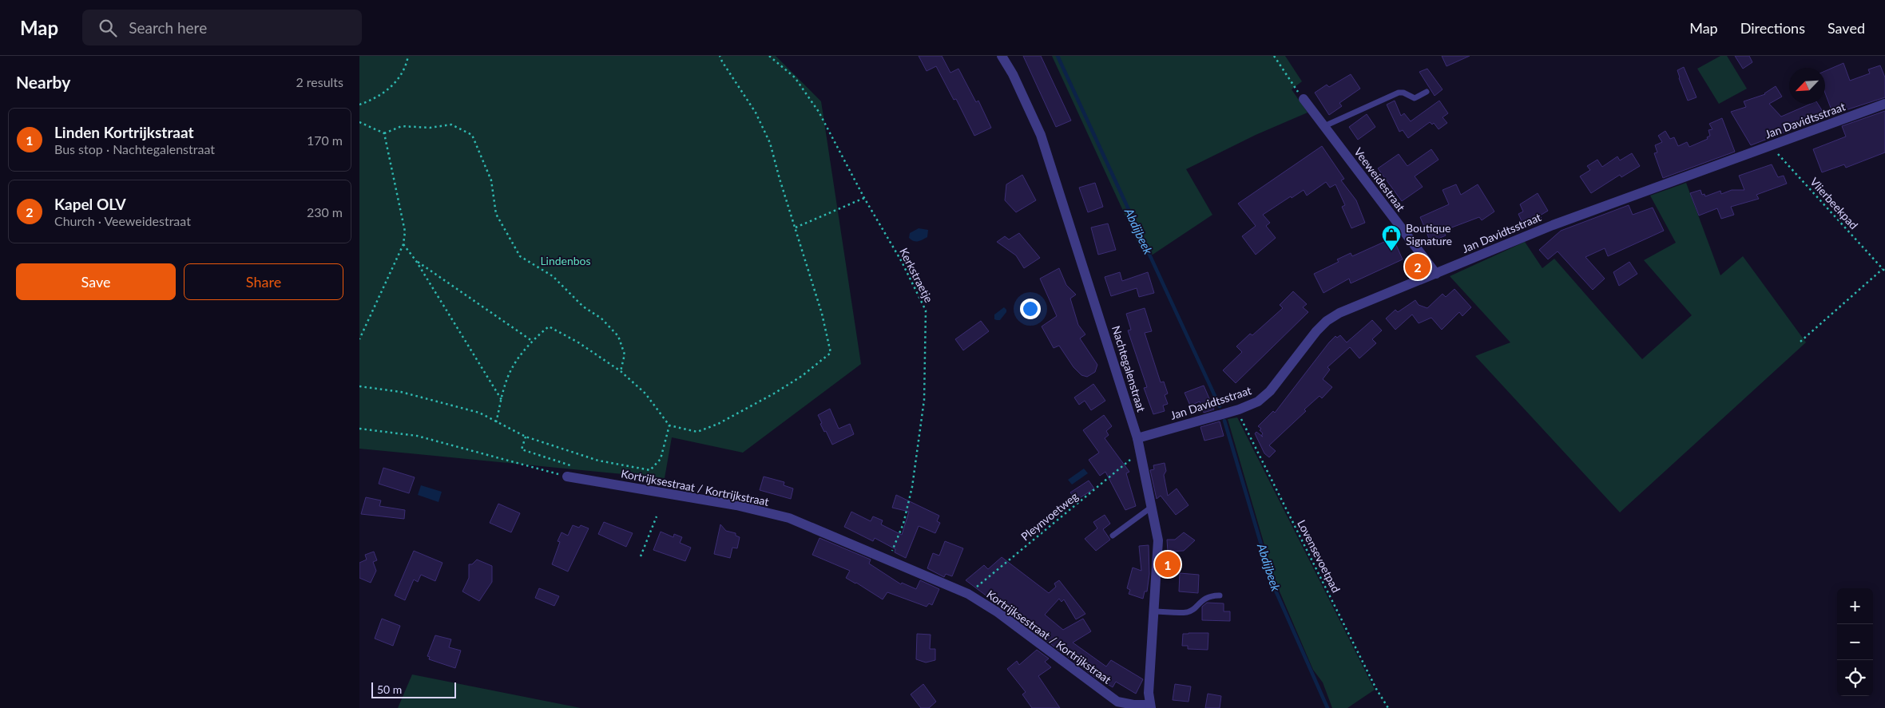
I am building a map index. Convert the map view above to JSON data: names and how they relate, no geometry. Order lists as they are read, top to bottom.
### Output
{
  "streets": {
    "street": [
      "Jan Davidtsstraat",
      "Veeweidestraat",
      "Nachtegalenstraat",
      "Kortrijksestraat / Kortrijkstraat"
    ],
    "path": [
      "Vlierbeekpad",
      "Kerkstraetje",
      "Pleynvoetweg",
      "Lovensevoetpad"
    ]
  },
  "crossings": [
    ["Jan Davidtsstraat", "Veeweidestraat"],
    ["Jan Davidtsstraat", "Vlierbeekpad"],
    ["Jan Davidtsstraat", "Nachtegalenstraat"],
    ["Jan Davidtsstraat", "Lovensevoetpad"],
    ["Kerkstraetje", "Kortrijksestraat / Kortrijkstraat"],
    ["Nachtegalenstraat", "Kortrijksestraat / Kortrijkstraat"],
    ["Nachtegalenstraat", "Pleynvoetweg"],
    ["Kortrijksestraat / Kortrijkstraat", "Pleynvoetweg"]
  ],
  "water": ["Abdijbeek"],
  "parks": ["Lindenbos"],
  "places": {
    "shop": ["Boutique Signature"]
  },
  "scale_bar": "50 m",
  "north": "bottom left",
  "page": {
    "header": "Map",
    "search": "Search here",
    "nav": ["Map", "Directions", "Saved"],
    "heading": ["Nearby", "2 results"],
    "list": [
      {
        "mark": "1",
        "name": "Linden Kortrijkstraat",
        "note": "Bus stop · Nachtegalenstraat",
        "value": "170 m"
      },
      {
        "mark": "2",
        "name": "Kapel OLV",
        "note": "Church · Veeweidestraat",
        "value": "230 m"
      }
    ],
    "buttons": ["Save", "Share"],
    "pins": ["2", "1"],
    "map_buttons": ["+", "−"],
    "scale": "50 m"
  }
}
